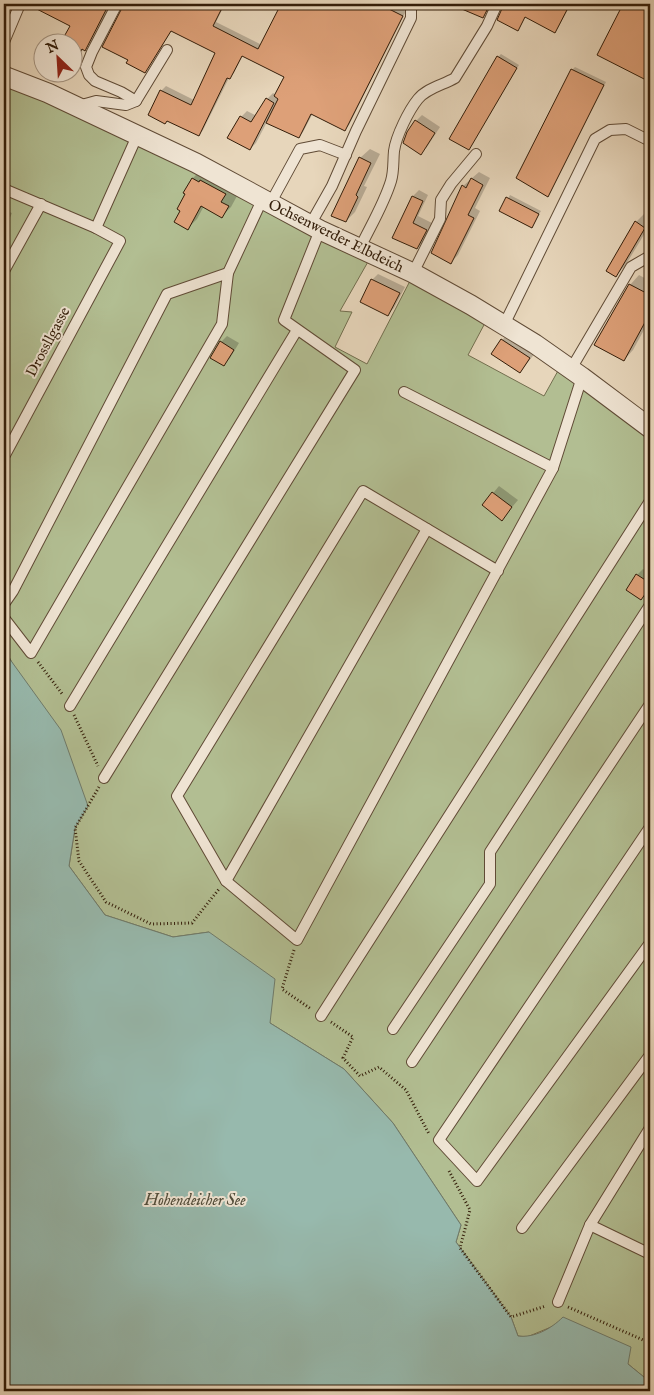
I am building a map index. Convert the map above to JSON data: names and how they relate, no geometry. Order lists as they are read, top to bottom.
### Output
{
  "streets": {
    "street": ["Ochsenwerder Elbdeich"],
    "lane": ["Drossllgasse"]
  },
  "water": ["Hohendeicher See"],
  "north": "top left"
}
